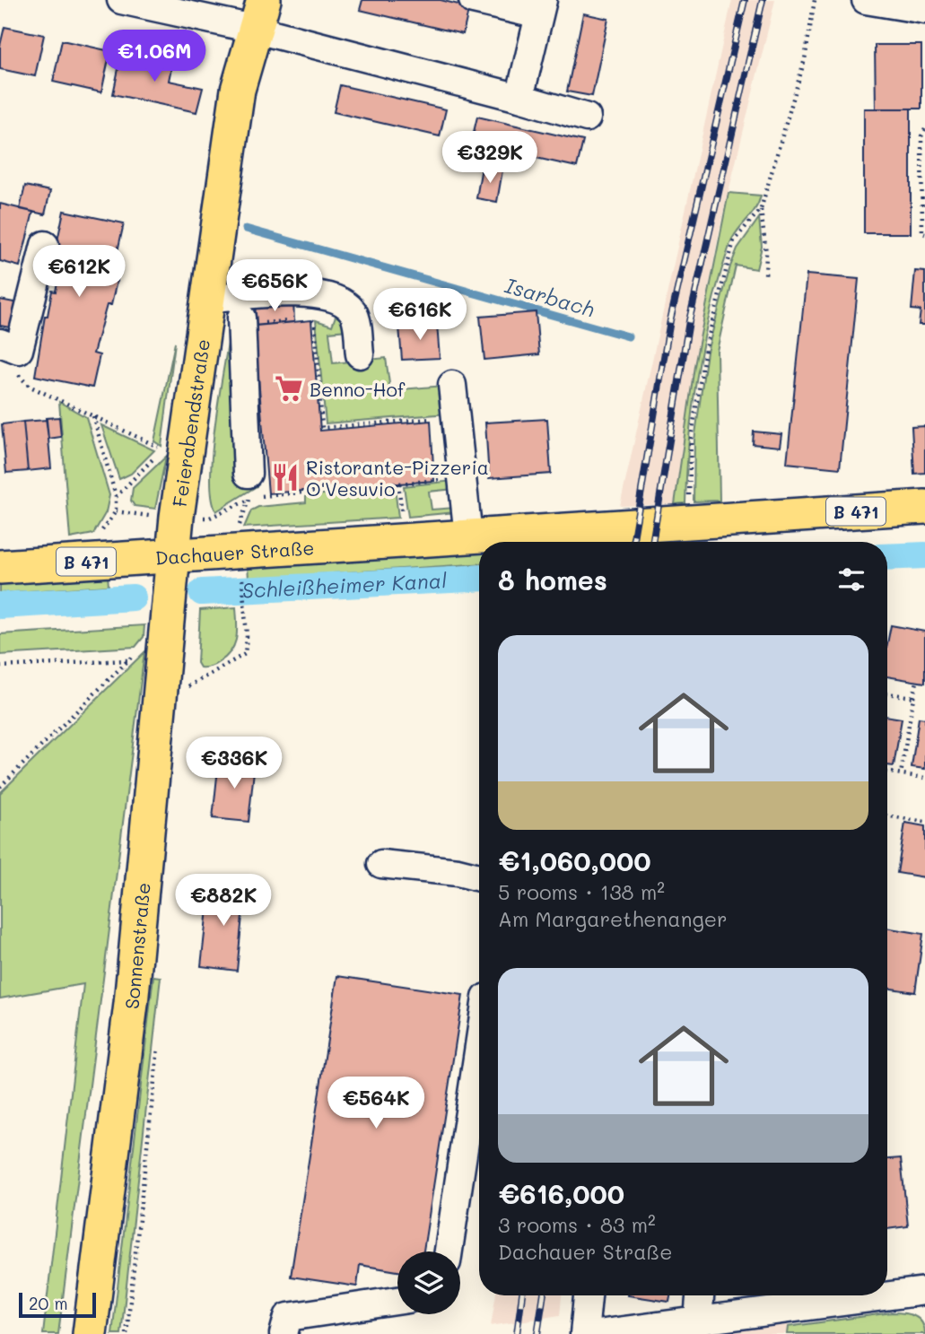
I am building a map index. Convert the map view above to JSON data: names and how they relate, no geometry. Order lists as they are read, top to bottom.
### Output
{
  "streets": {
    "main road": [
      "Feierabendstraße",
      "B 471",
      "Dachauer Straße",
      "Sonnenstraße"
    ]
  },
  "crossings": [
    ["Feierabendstraße", "Dachauer Straße"],
    ["Feierabendstraße", "Sonnenstraße"],
    ["Dachauer Straße", "Sonnenstraße"]
  ],
  "water": ["Isarbach", "Schleißheimer Kanal"],
  "places": {
    "supermarket": ["Benno-Hof"],
    "restaurant": ["Ristorante-Pizzeria O'Vesuvio"]
  },
  "scale_bar": "20 m",
  "page": {
    "price": [
      "€1.06M",
      "€329K",
      "€612K",
      "€656K",
      "€616K",
      "€336K",
      "€882K",
      "€564K"
    ],
    "heading": "8 homes",
    "list": [
      {
        "name": "€1,060,000",
        "note": "5 rooms · 138 m² · Am Margarethenanger"
      },
      {
        "name": "€616,000",
        "note": "3 rooms · 83 m² · Dachauer Straße"
      }
    ],
    "scale": "20 m"
  }
}
